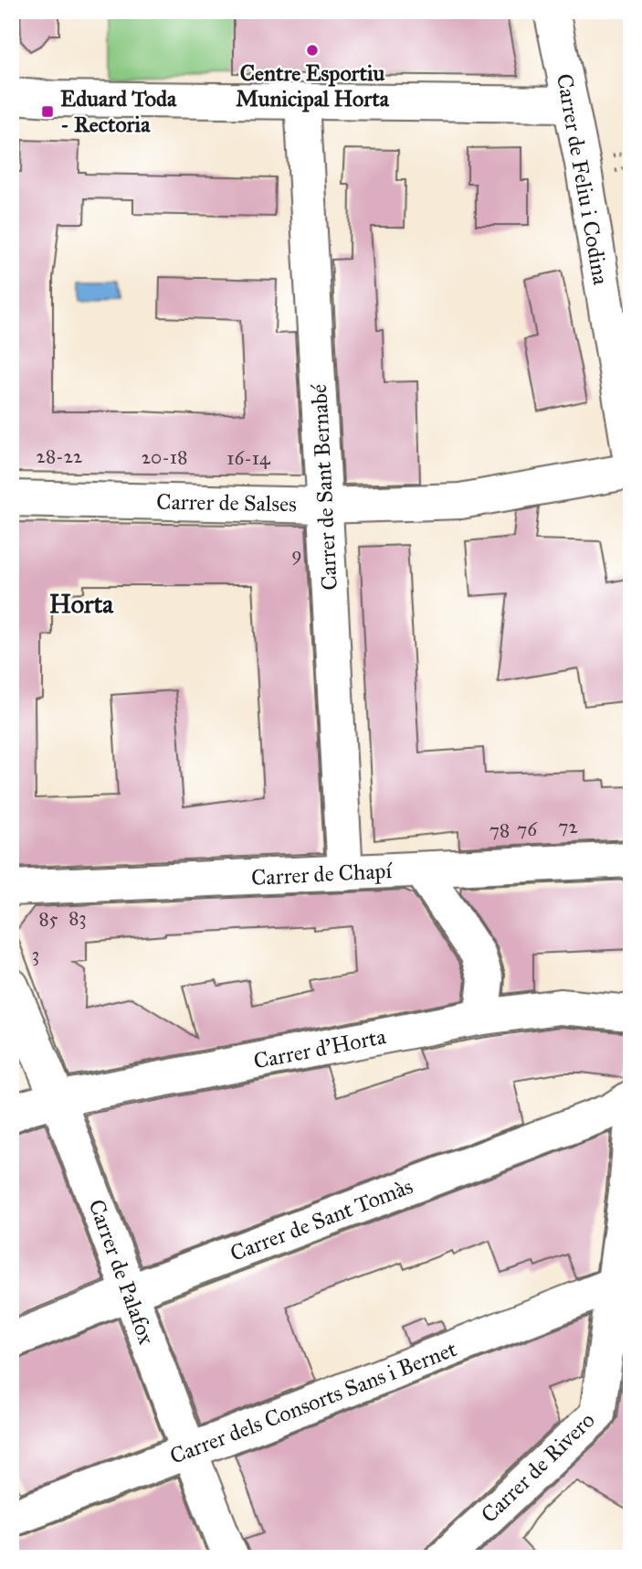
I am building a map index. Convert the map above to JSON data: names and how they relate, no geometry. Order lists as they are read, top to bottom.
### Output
{
  "streets": {
    "street": [
      "Carrer de Feliu i Codina",
      "Carrer de Sant Bernabé",
      "Carrer de Salses",
      "Carrer de Chapí",
      "Carrer d'Horta",
      "Carrer de Sant Tomàs",
      "Carrer de Palafox",
      "Carrer dels Consorts Sans i Bernet",
      "Carrer de Rivero"
    ]
  },
  "crossings": [
    ["Carrer de Sant Bernabé", "Carrer de Salses"],
    ["Carrer de Sant Bernabé", "Carrer de Chapí"],
    ["Carrer d'Horta", "Carrer de Palafox"],
    ["Carrer de Sant Tomàs", "Carrer de Palafox"],
    ["Carrer de Palafox", "Carrer dels Consorts Sans i Bernet"],
    ["Carrer dels Consorts Sans i Bernet", "Carrer de Rivero"]
  ],
  "districts": ["Horta"],
  "places": {
    "other": ["Centre Esportiu Municipal Horta"],
    "transit": ["Eduard Toda - Rectoria"]
  },
  "house_numbers": [
    "28-22",
    "20-18",
    "16-14",
    "9",
    "72",
    "76",
    "78",
    "83",
    "85",
    "3"
  ]
}
